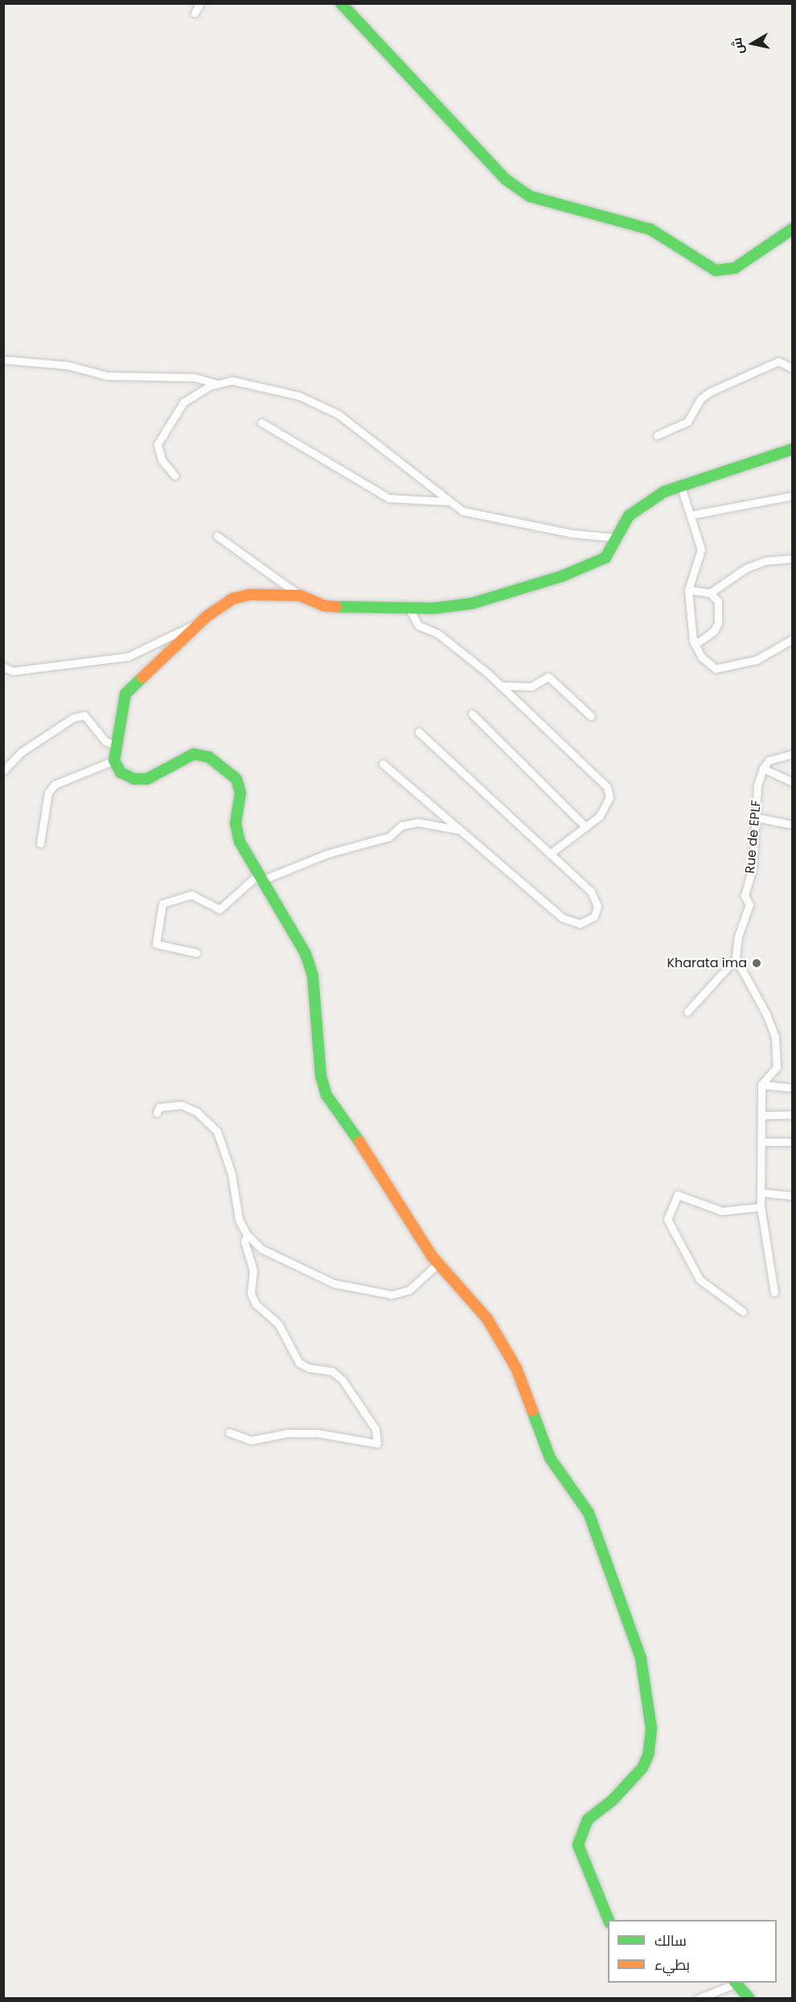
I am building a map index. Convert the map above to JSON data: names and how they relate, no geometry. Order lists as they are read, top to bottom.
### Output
{
  "streets": {
    "street": ["Rue de EPLF"]
  },
  "places": ["Kharata ima"],
  "legend": ["سالك", "بطيء"],
  "north": "left"
}
